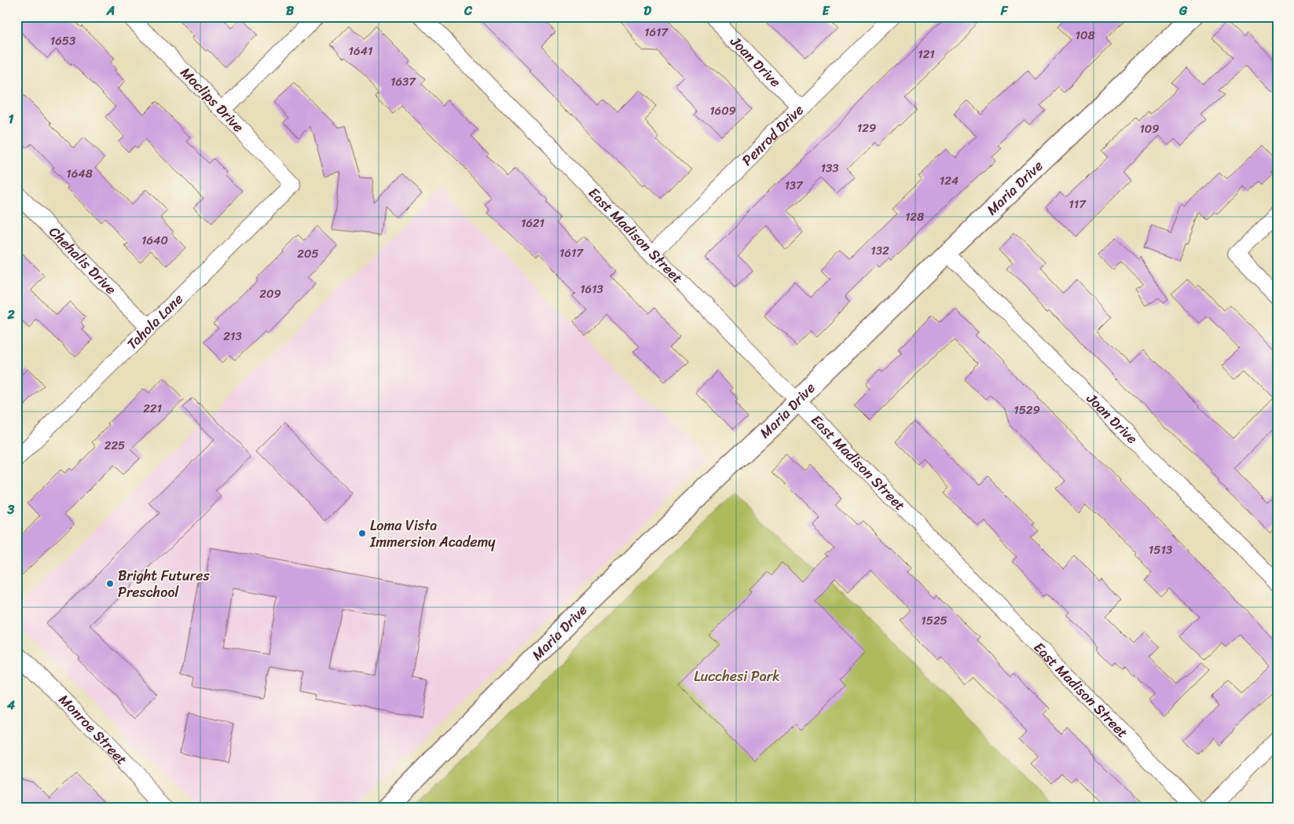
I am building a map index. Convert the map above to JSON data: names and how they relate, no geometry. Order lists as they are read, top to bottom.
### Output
{
  "streets": {
    "street": [
      "Joan Drive",
      "Moclips Drive",
      "Penrod Drive",
      "Maria Drive",
      "East Madison Street",
      "Chehalis Drive",
      "Tahola Lane",
      "Monroe Street"
    ]
  },
  "crossings": [
    ["Joan Drive", "Penrod Drive"],
    ["Joan Drive", "Maria Drive"],
    ["Moclips Drive", "Tahola Lane"],
    ["Penrod Drive", "East Madison Street"],
    ["Maria Drive", "East Madison Street"],
    ["Chehalis Drive", "Tahola Lane"]
  ],
  "parks": ["Lucchesi Park"],
  "places": ["Loma Vista Immersion Academy", "Bright Futures Preschool"],
  "house_numbers": [
    "1617",
    "108",
    "1653",
    "1641",
    "121",
    "1637",
    "1609",
    "129",
    "109",
    "133",
    "1648",
    "124",
    "137",
    "117",
    "128",
    "1621",
    "1640",
    "132",
    "1617",
    "205",
    "1613",
    "209",
    "213",
    "221",
    "1529",
    "225",
    "1513",
    "1525"
  ],
  "grid": {
    "columns": [
      "A",
      "B",
      "C",
      "D",
      "E",
      "F",
      "G"
    ],
    "rows": [
      "1",
      "2",
      "3",
      "4"
    ]
  }
}
